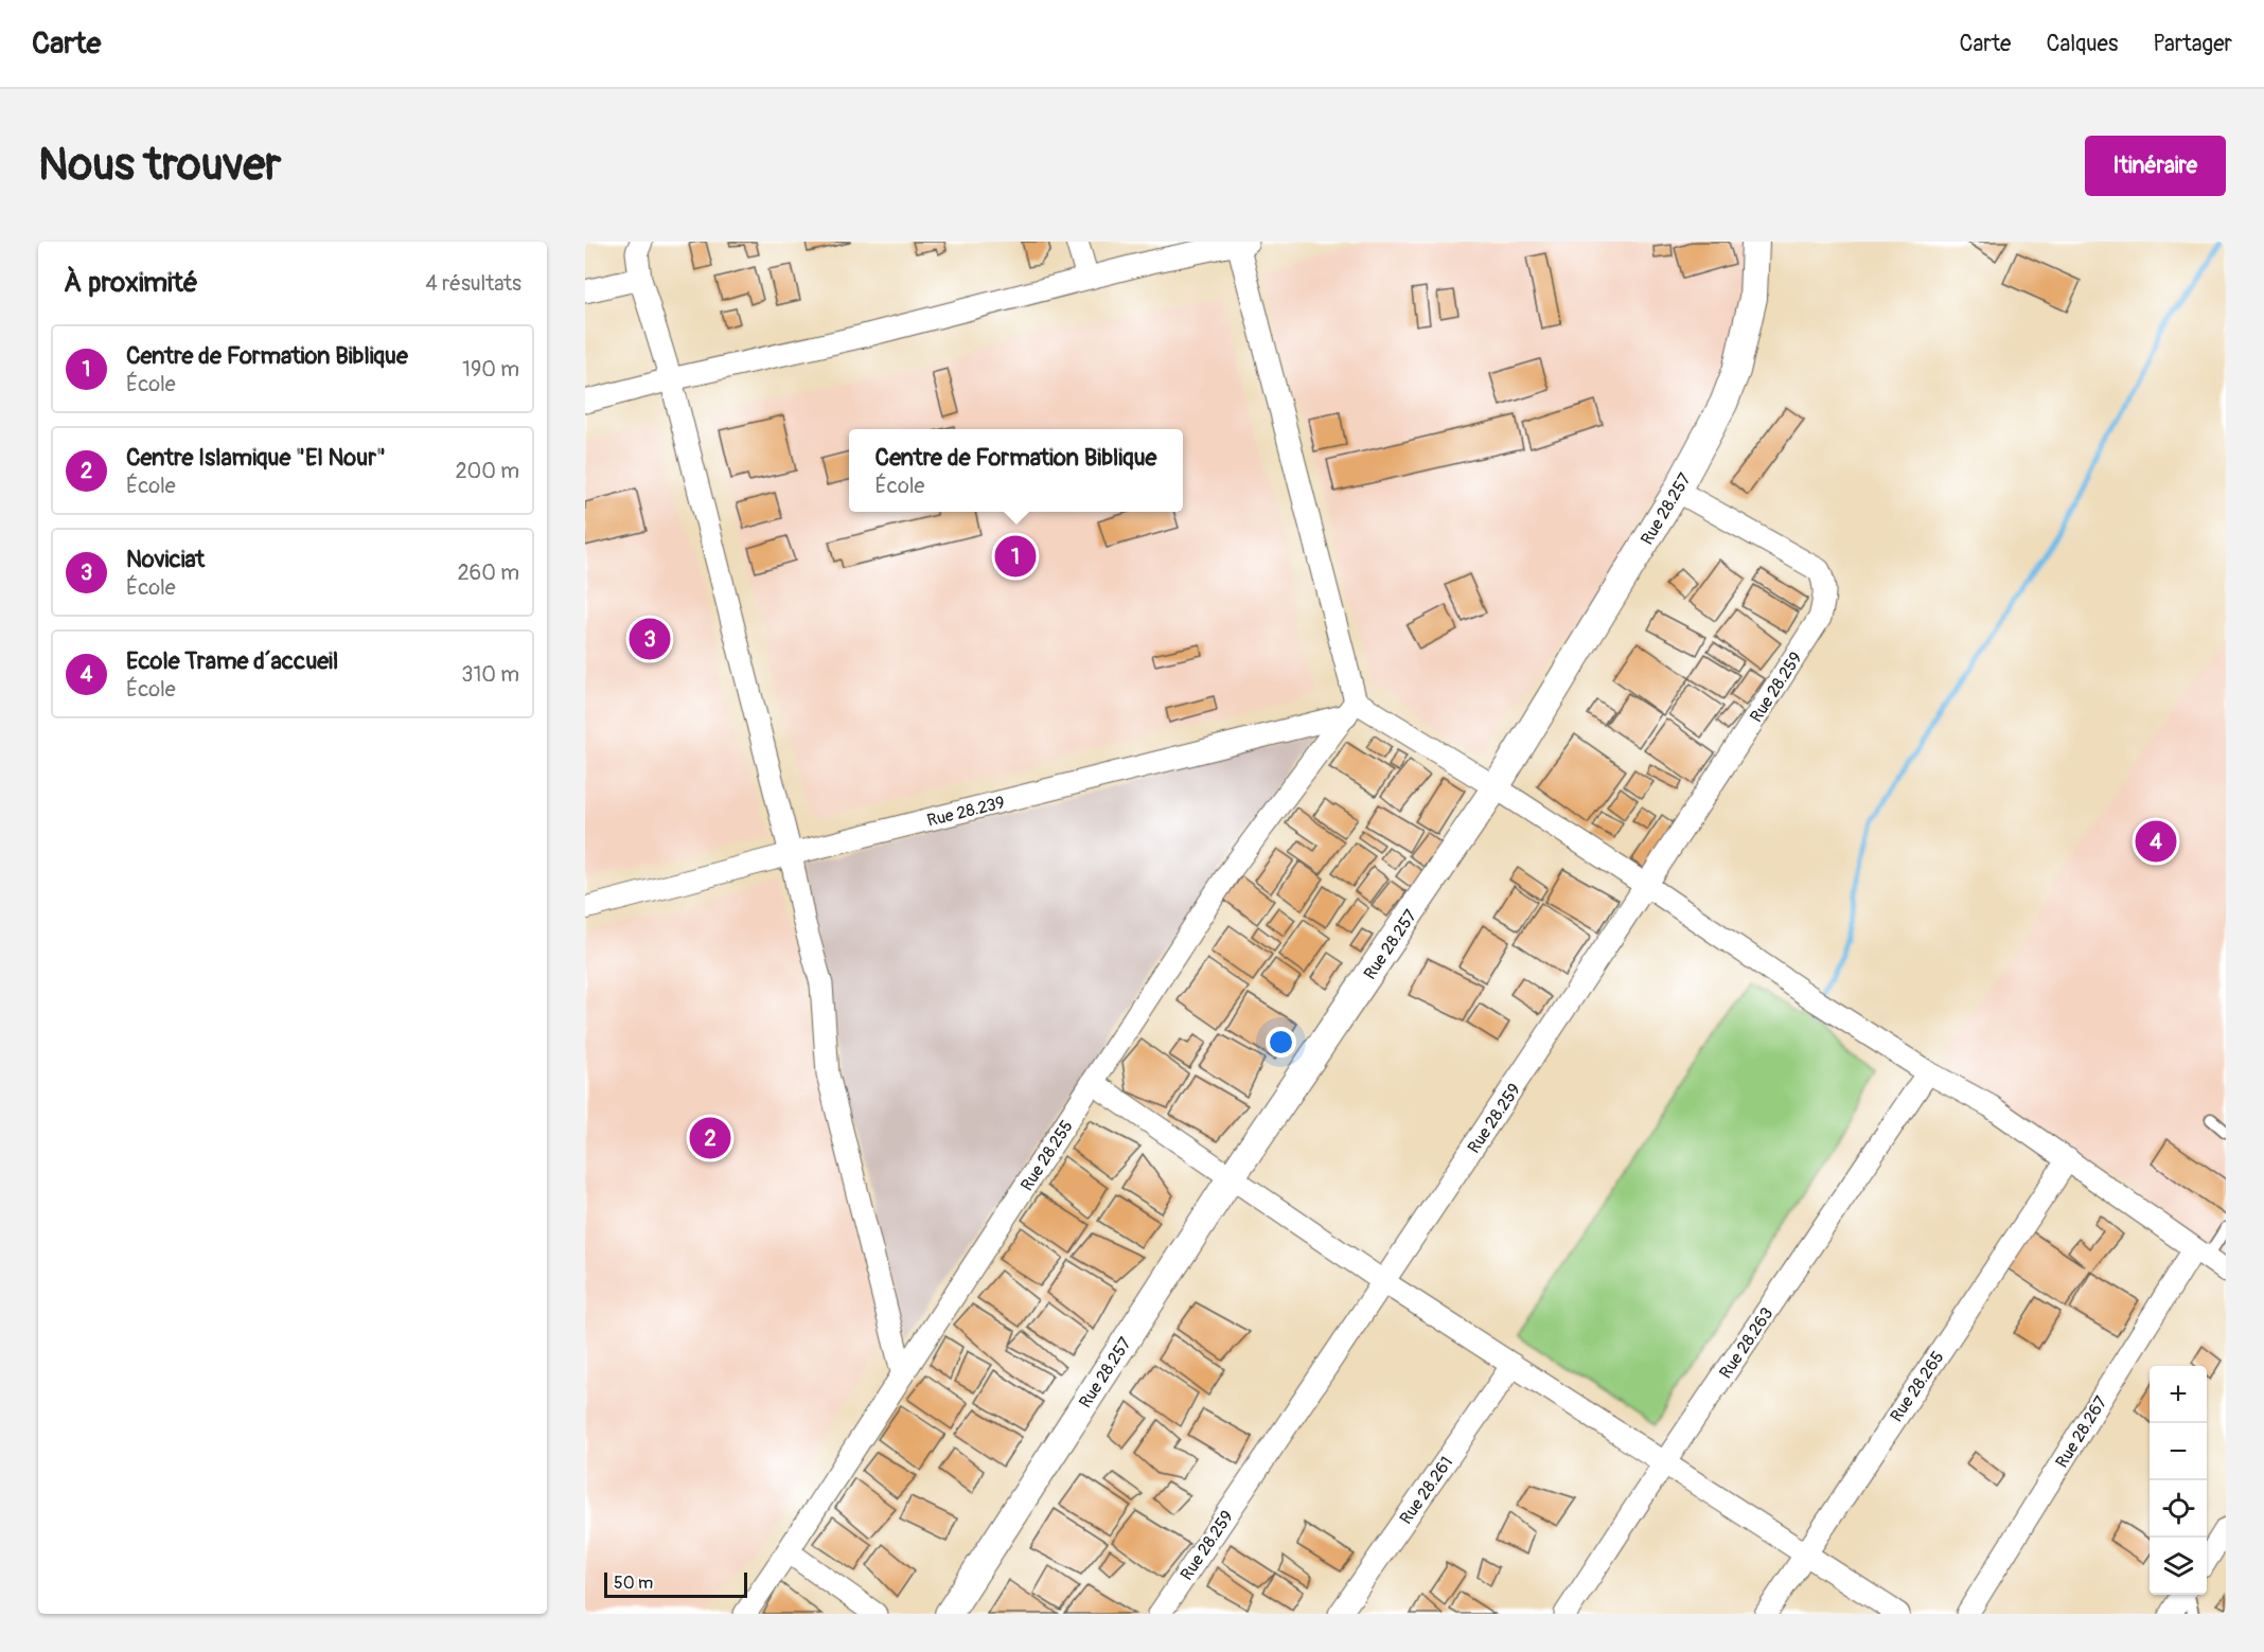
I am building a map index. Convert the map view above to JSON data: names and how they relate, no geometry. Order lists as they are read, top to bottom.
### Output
{
  "streets": {
    "street": [
      "Rue 28.257",
      "Rue 28.259",
      "Rue 28.239",
      "Rue 28.255",
      "Rue 28.263",
      "Rue 28.265",
      "Rue 28.267",
      "Rue 28.261"
    ]
  },
  "crossings": [
    ["Rue 28.257", "Rue 28.259"],
    ["Rue 28.239", "Rue 28.255"]
  ],
  "scale_bar": "50 m",
  "page": {
    "header": "Carte",
    "nav": ["Carte", "Calques", "Partager"],
    "buttons": "Itinéraire",
    "title": "Nous trouver",
    "heading": ["À proximité", "4 résultats"],
    "list": [
      {
        "mark": "1",
        "name": "Centre de Formation Biblique",
        "note": "École",
        "value": "190 m"
      },
      {
        "mark": "2",
        "name": "Centre Islamique \"El Nour\"",
        "note": "École",
        "value": "200 m"
      },
      {
        "mark": "3",
        "name": "Noviciat",
        "note": "École",
        "value": "260 m"
      },
      {
        "mark": "4",
        "name": "Ecole Trame d´accueil",
        "note": "École",
        "value": "310 m"
      }
    ],
    "popup": ["Centre de Formation Biblique", "École"],
    "pins": [
      "1",
      "3",
      "4",
      "2"
    ],
    "map_buttons": ["+", "−"],
    "scale": "50 m"
  }
}
